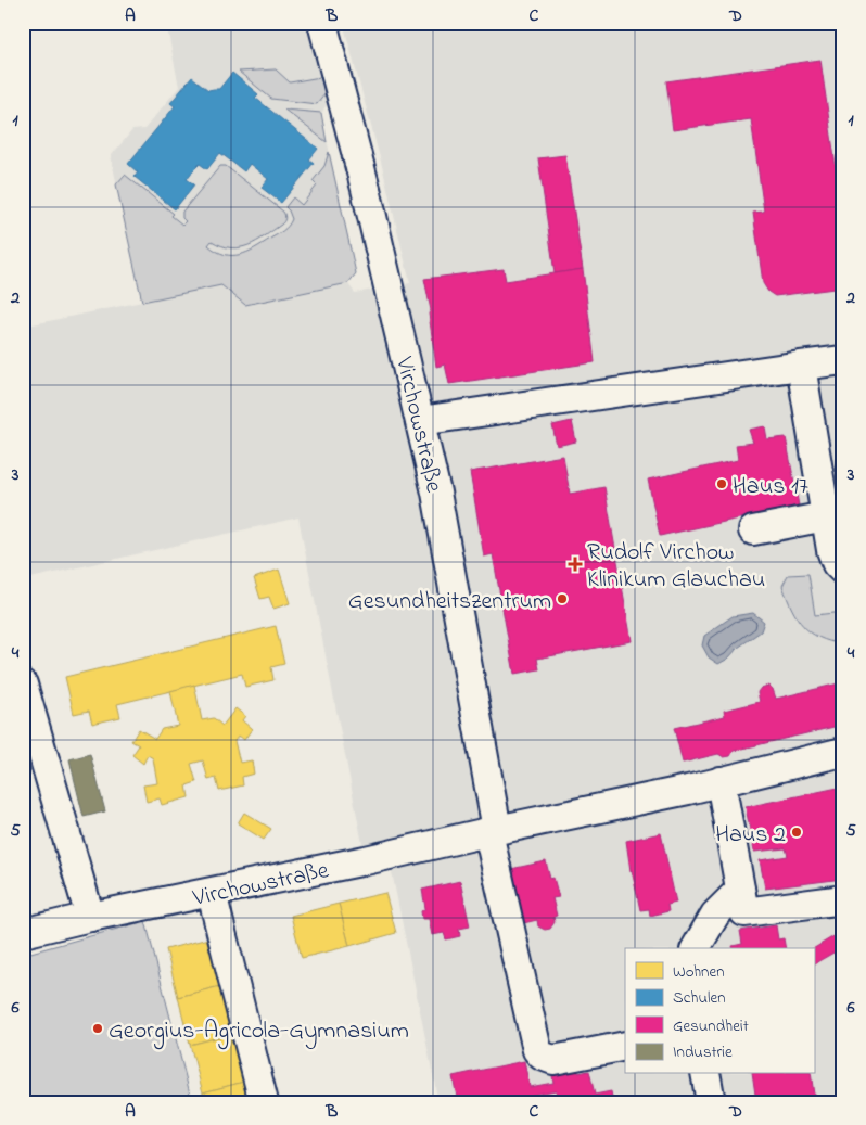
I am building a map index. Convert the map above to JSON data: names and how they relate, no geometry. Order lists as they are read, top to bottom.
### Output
{
  "streets": {
    "street": ["Virchowstraße"]
  },
  "places": {
    "other": [
      "Haus 17",
      "Gesundheitszentrum",
      "Haus 2",
      "Georgius-Agricola-Gymnasium"
    ],
    "health": ["Rudolf Virchow Klinikum Glauchau"]
  },
  "legend": [
    "Wohnen",
    "Schulen",
    "Gesundheit",
    "Industrie"
  ],
  "grid": {
    "columns": [
      "A",
      "B",
      "C",
      "D"
    ],
    "rows": [
      "1",
      "2",
      "3",
      "4",
      "5",
      "6"
    ]
  }
}
